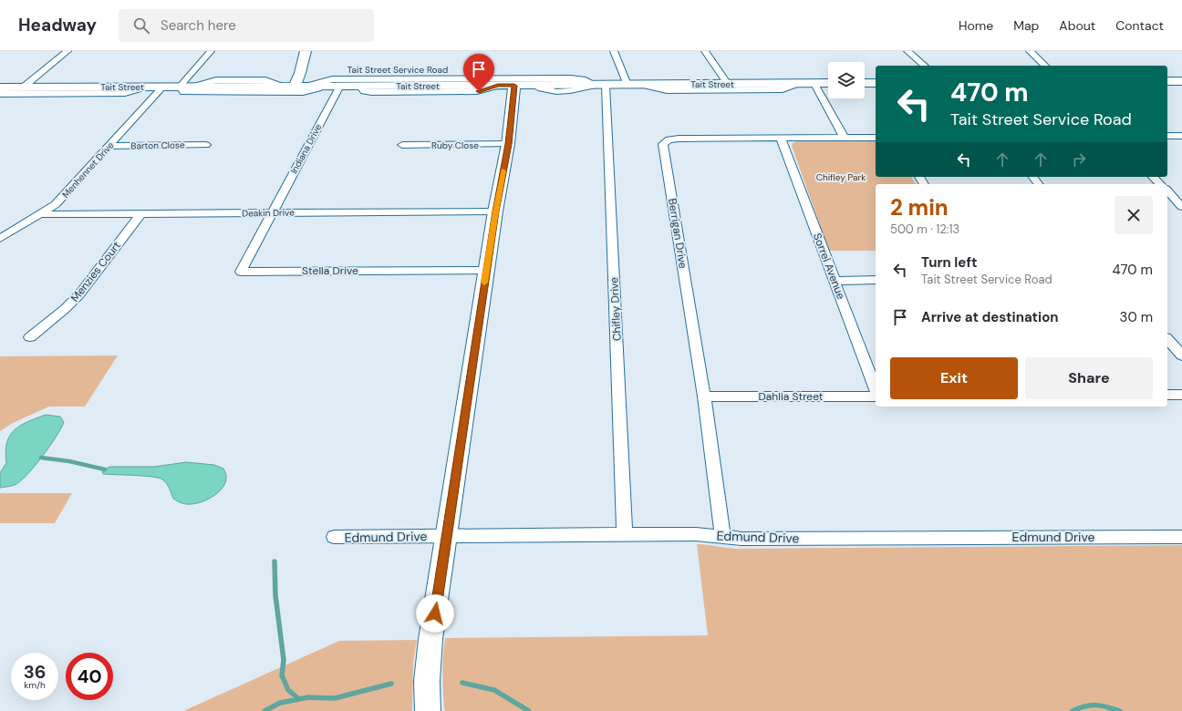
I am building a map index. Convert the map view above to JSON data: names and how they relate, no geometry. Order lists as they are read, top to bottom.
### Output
{
  "streets": {
    "street": [
      "Tait Street Service Road",
      "Tait Street",
      "Barton Close",
      "Ruby Close",
      "Indiana Drive",
      "Menhennet Drive",
      "Deakin Drive",
      "Berrigan Drive",
      "Sorrel Avenue",
      "Stella Drive",
      "Menzies Court",
      "Chifley Drive",
      "Dahlia Street",
      "Edmund Drive"
    ]
  },
  "crossings": [
    ["Tait Street Service Road", "Tait Street"],
    ["Tait Street Service Road", "Chifley Drive"],
    ["Tait Street", "Indiana Drive"],
    ["Tait Street", "Menhennet Drive"],
    ["Tait Street", "Chifley Drive"],
    ["Barton Close", "Menhennet Drive"],
    ["Indiana Drive", "Deakin Drive"],
    ["Indiana Drive", "Stella Drive"],
    ["Menhennet Drive", "Deakin Drive"],
    ["Deakin Drive", "Stella Drive"],
    ["Deakin Drive", "Menzies Court"],
    ["Berrigan Drive", "Sorrel Avenue"],
    ["Berrigan Drive", "Dahlia Street"],
    ["Berrigan Drive", "Edmund Drive"],
    ["Chifley Drive", "Edmund Drive"]
  ],
  "parks": ["Chifley Park"],
  "page": {
    "header": "Headway",
    "search": "Search here",
    "nav": [
      "Home",
      "Map",
      "About",
      "Contact"
    ],
    "turn": ["470 m", "Tait Street Service Road"],
    "heading": ["2 min", "500 m · 12:13"],
    "list": [
      {
        "name": "Turn left",
        "note": "Tait Street Service Road",
        "value": "470 m"
      },
      {
        "name": "Arrive at destination",
        "value": "30 m"
      }
    ],
    "buttons": ["Exit", "Share"],
    "speed": "36 km/h",
    "limit": "40"
  }
}
